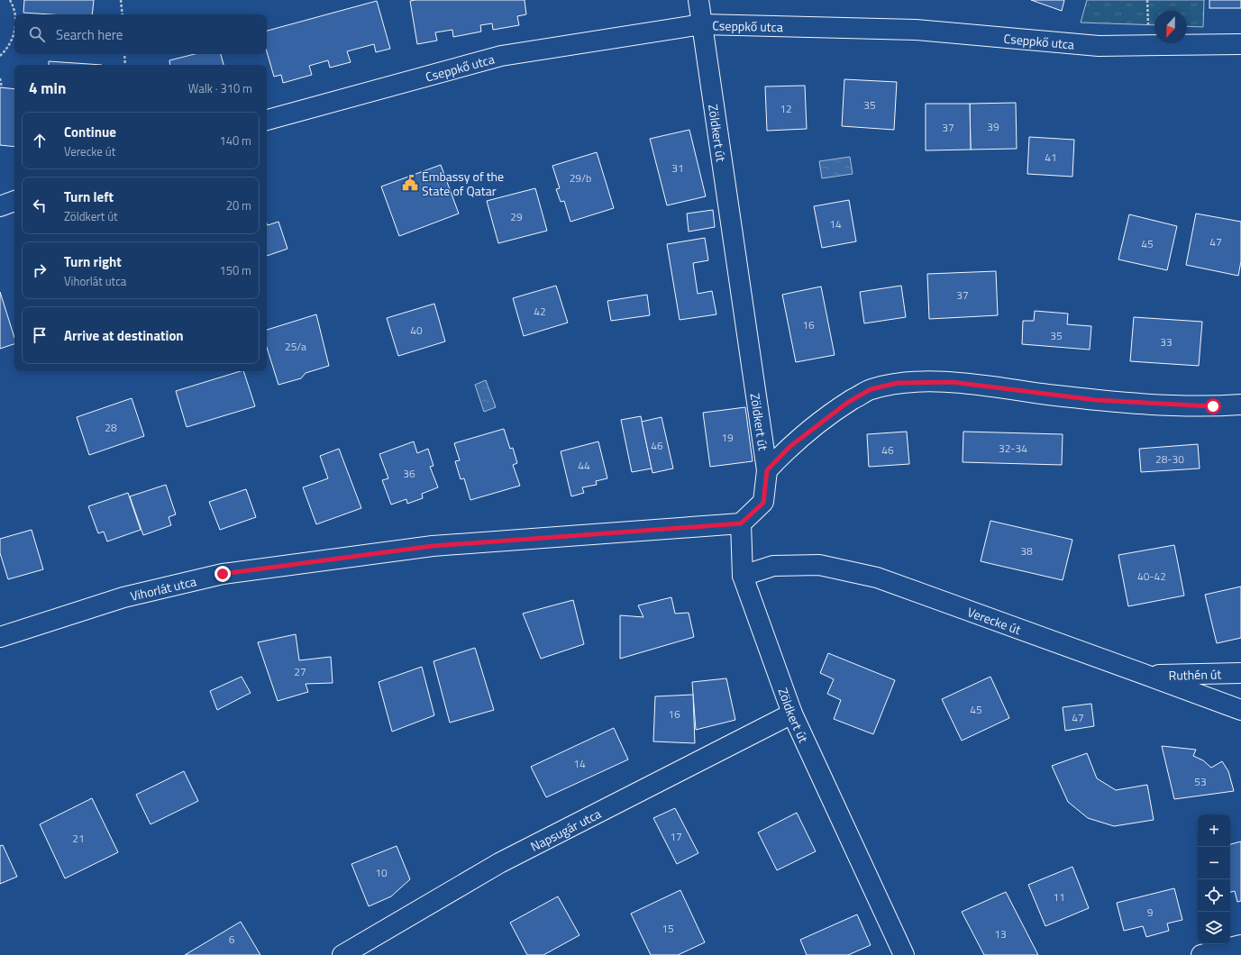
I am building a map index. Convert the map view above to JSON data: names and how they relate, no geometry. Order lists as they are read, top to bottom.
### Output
{
  "streets": {
    "street": [
      "Cseppkő utca",
      "Zöldkert út",
      "Vihorlát utca",
      "Verecke út",
      "Ruthén út",
      "Napsugár utca"
    ]
  },
  "crossings": [
    ["Cseppkő utca", "Zöldkert út"],
    ["Zöldkert út", "Vihorlát utca"],
    ["Zöldkert út", "Verecke út"],
    ["Zöldkert út", "Napsugár utca"],
    ["Verecke út", "Ruthén út"]
  ],
  "places": {
    "public building": ["Embassy of the State of Qatar"]
  },
  "house_numbers": [
    "35",
    "12",
    "39",
    "37",
    "41",
    "31",
    "29/b",
    "29",
    "14",
    "47",
    "45",
    "37",
    "42",
    "16",
    "40",
    "35",
    "33",
    "25/a",
    "28",
    "19",
    "46",
    "32-34",
    "46",
    "28-30",
    "44",
    "36",
    "38",
    "40-42",
    "27",
    "45",
    "16",
    "47",
    "14",
    "53",
    "17",
    "21",
    "10",
    "11",
    "9",
    "15",
    "13",
    "6"
  ],
  "north": "bottom",
  "page": {
    "search": "Search here",
    "heading": ["4 min", "Walk · 310 m"],
    "list": [
      ["Continue", "Verecke út", "140 m"],
      ["Turn left", "Zöldkert út", "20 m"],
      ["Turn right", "Vihorlát utca", "150 m"],
      "Arrive at destination"
    ],
    "map_buttons": ["+", "−"]
  }
}
